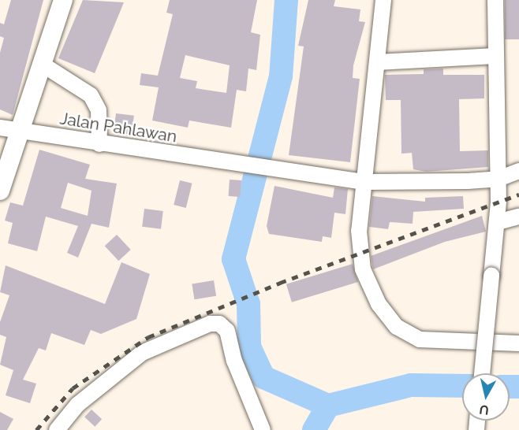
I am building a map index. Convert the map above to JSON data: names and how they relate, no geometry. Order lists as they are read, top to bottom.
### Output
{
  "streets": {
    "street": ["Jalan Pahlawan"]
  },
  "north": "bottom"
}
